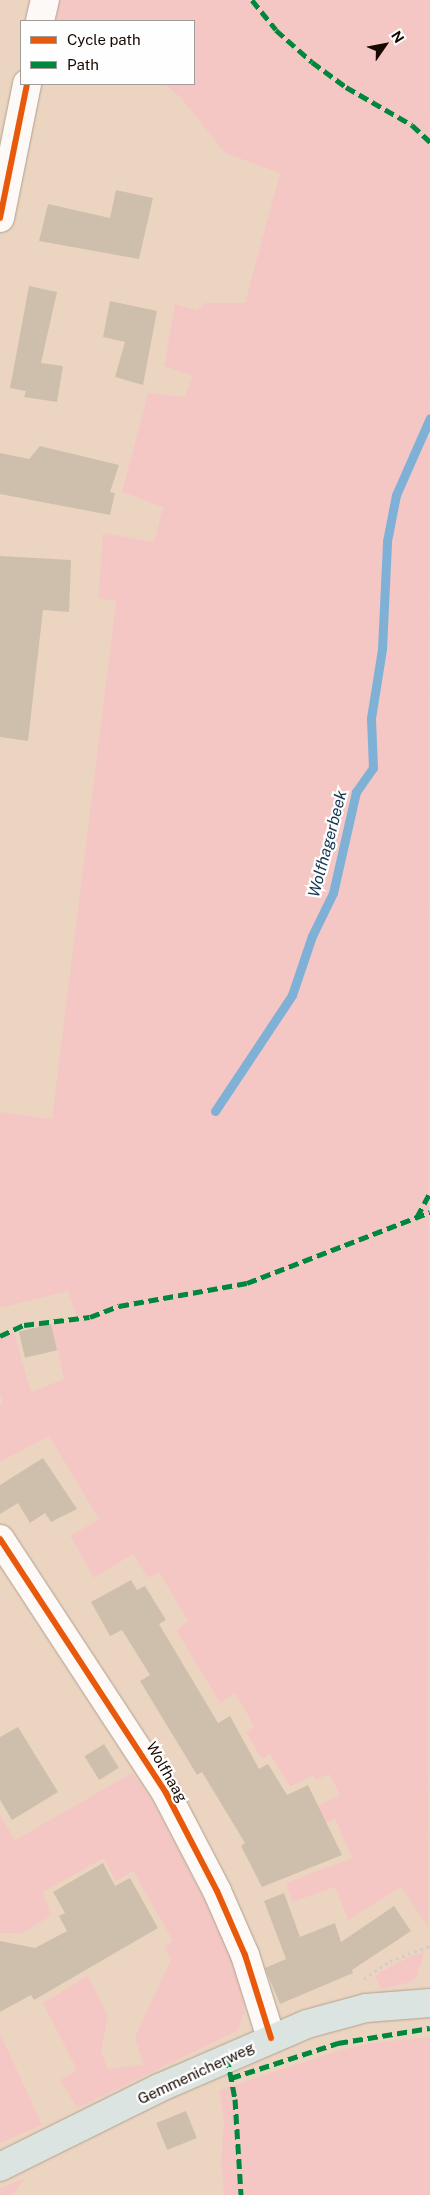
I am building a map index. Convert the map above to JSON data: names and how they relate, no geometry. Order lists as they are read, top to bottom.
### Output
{
  "streets": {
    "main road": ["Gemmenicherweg"],
    "street": ["Wolfhaag"]
  },
  "crossings": [
    ["Wolfhaag", "Gemmenicherweg"]
  ],
  "water": ["Wolfhagerbeek"],
  "legend": ["Cycle path", "Path"],
  "north": "top right"
}
